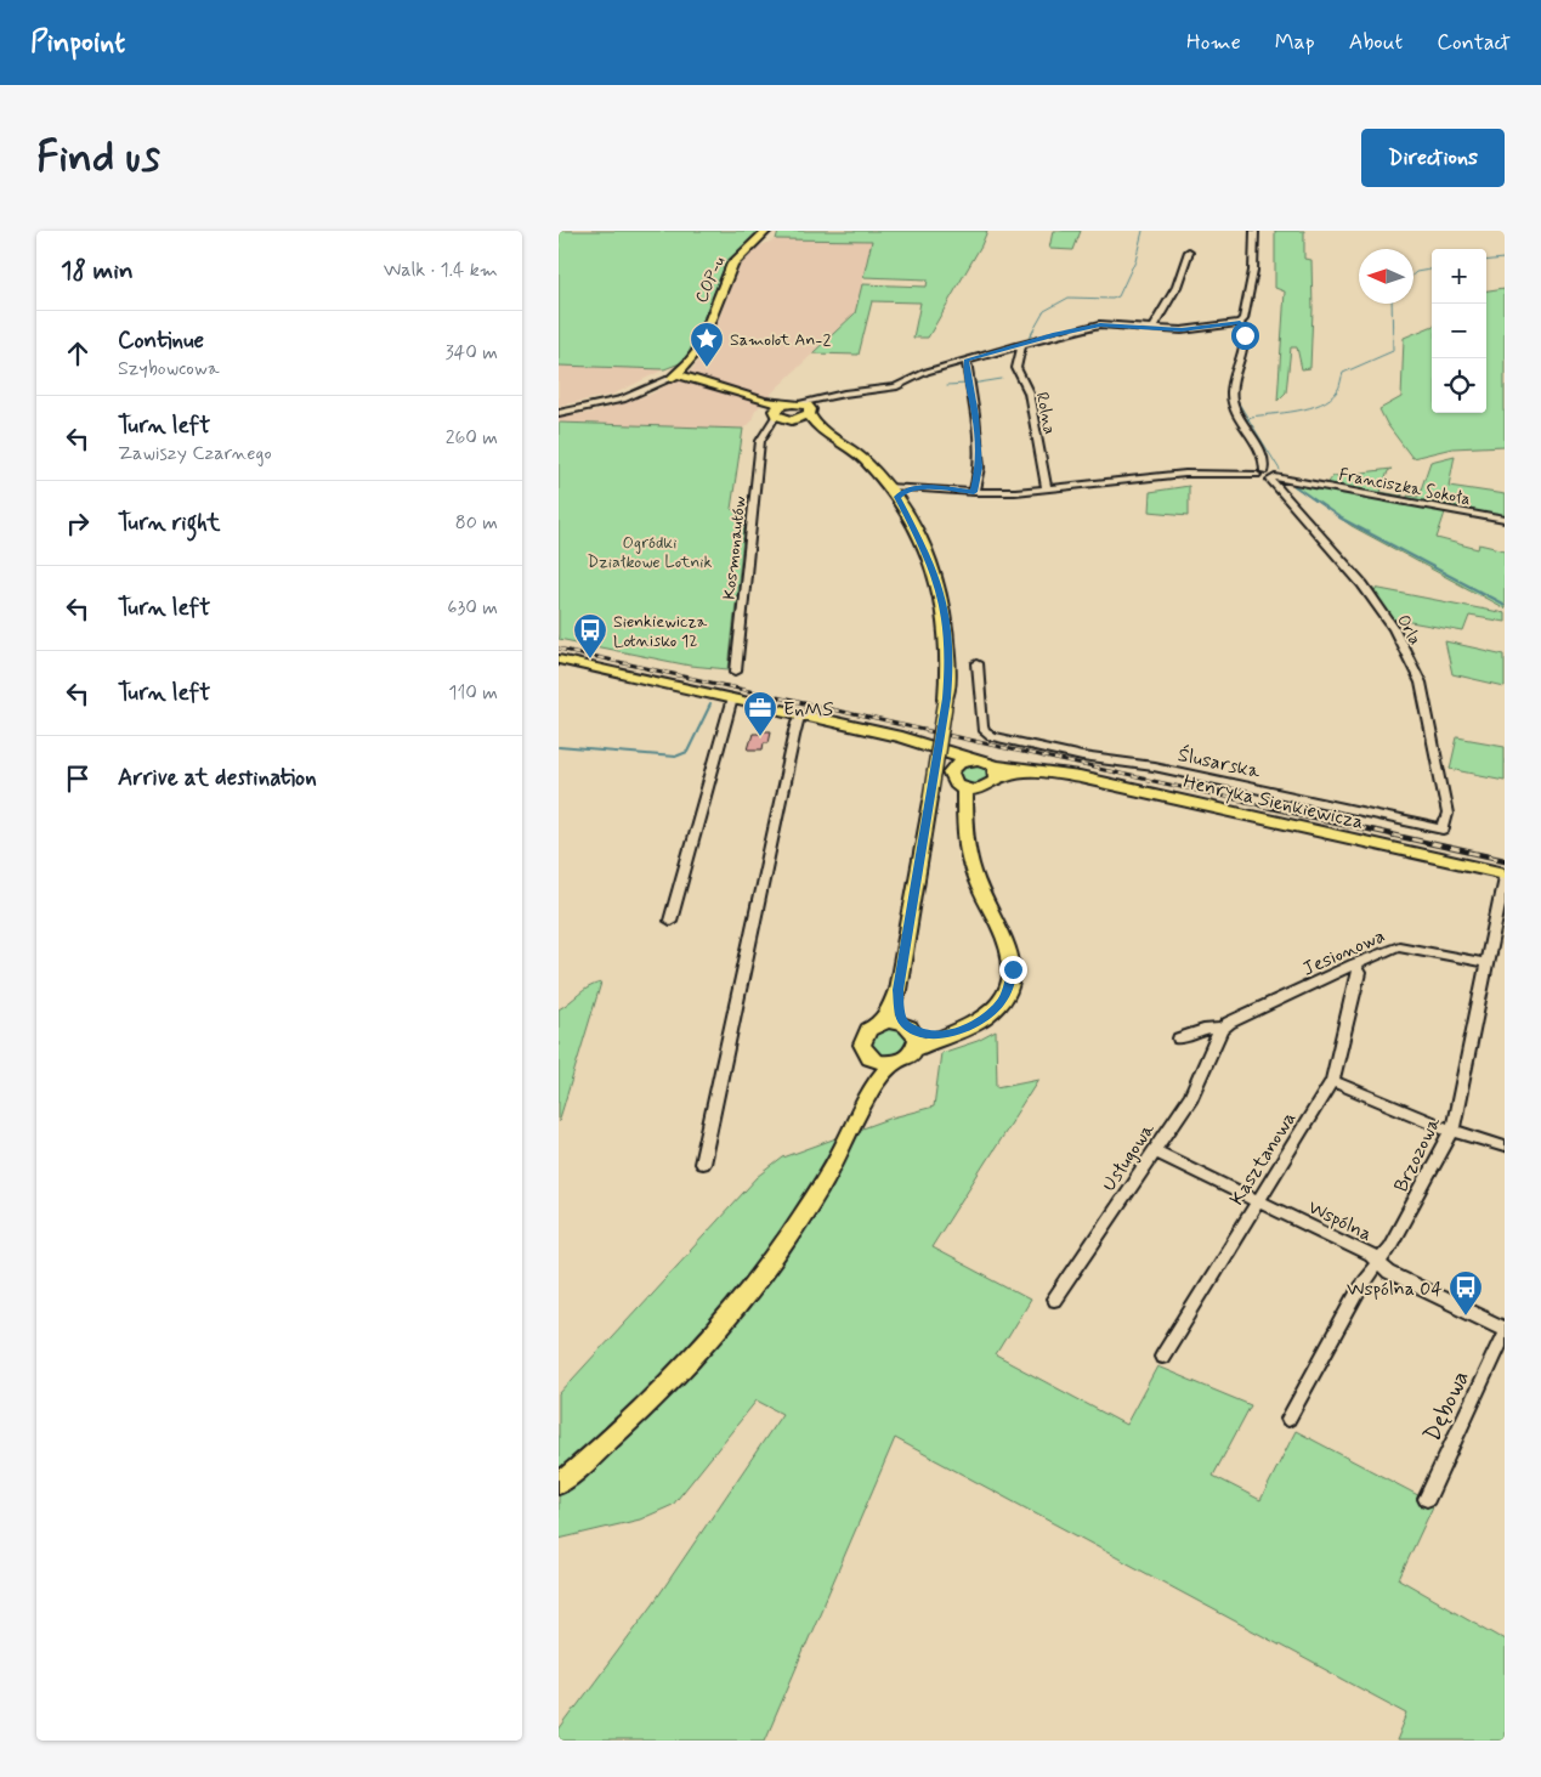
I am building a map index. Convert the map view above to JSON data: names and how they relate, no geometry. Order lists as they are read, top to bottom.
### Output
{
  "streets": {
    "main road": ["COP-u", "Henryka Sienkiewicza"],
    "street": [
      "Rolna",
      "Franciszka Sokoła",
      "Kosmonautów",
      "Orla",
      "Ślusarska",
      "Jesionowa",
      "Brzozowa",
      "Usługowa",
      "Kasztanowa",
      "Wspólna",
      "Dębowa"
    ]
  },
  "crossings": [
    ["Rolna", "Franciszka Sokoła"],
    ["Franciszka Sokoła", "Orla"],
    ["Orla", "Ślusarska"],
    ["Henryka Sienkiewicza", "Brzozowa"],
    ["Jesionowa", "Brzozowa"],
    ["Jesionowa", "Usługowa"],
    ["Jesionowa", "Kasztanowa"],
    ["Brzozowa", "Wspólna"],
    ["Usługowa", "Wspólna"],
    ["Kasztanowa", "Wspólna"],
    ["Wspólna", "Dębowa"]
  ],
  "parks": ["Ogródki Działkowe Lotnik"],
  "places": {
    "place": ["Samolot An-2"],
    "bus stop": ["Sienkiewicza Lotnisko 12", "Wspólna 04"],
    "office": ["EnMS"]
  },
  "north": "left",
  "page": {
    "header": "Pinpoint",
    "nav": [
      "Home",
      "Map",
      "About",
      "Contact"
    ],
    "buttons": "Directions",
    "title": "Find us",
    "heading": ["18 min", "Walk · 1.4 km"],
    "map_buttons": ["+", "−"],
    "list": [
      ["Continue", "Szybowcowa", "340 m"],
      ["Turn left", "Zawiszy Czarnego", "260 m"],
      ["Turn right", "80 m"],
      ["Turn left", "630 m"],
      ["Turn left", "110 m"],
      "Arrive at destination"
    ]
  }
}
